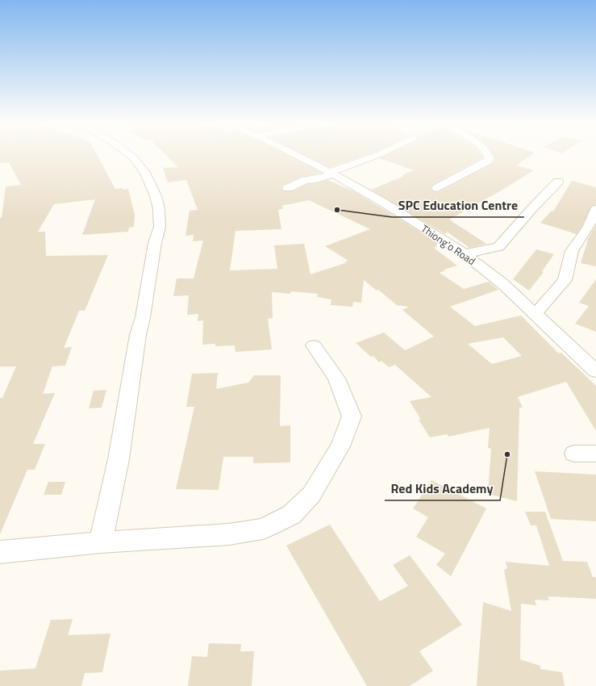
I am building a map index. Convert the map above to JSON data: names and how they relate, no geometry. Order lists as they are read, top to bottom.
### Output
{
  "streets": {
    "street": ["Thiong'o Road"]
  },
  "places": ["SPC Education Centre", "Red Kids Academy"]
}
